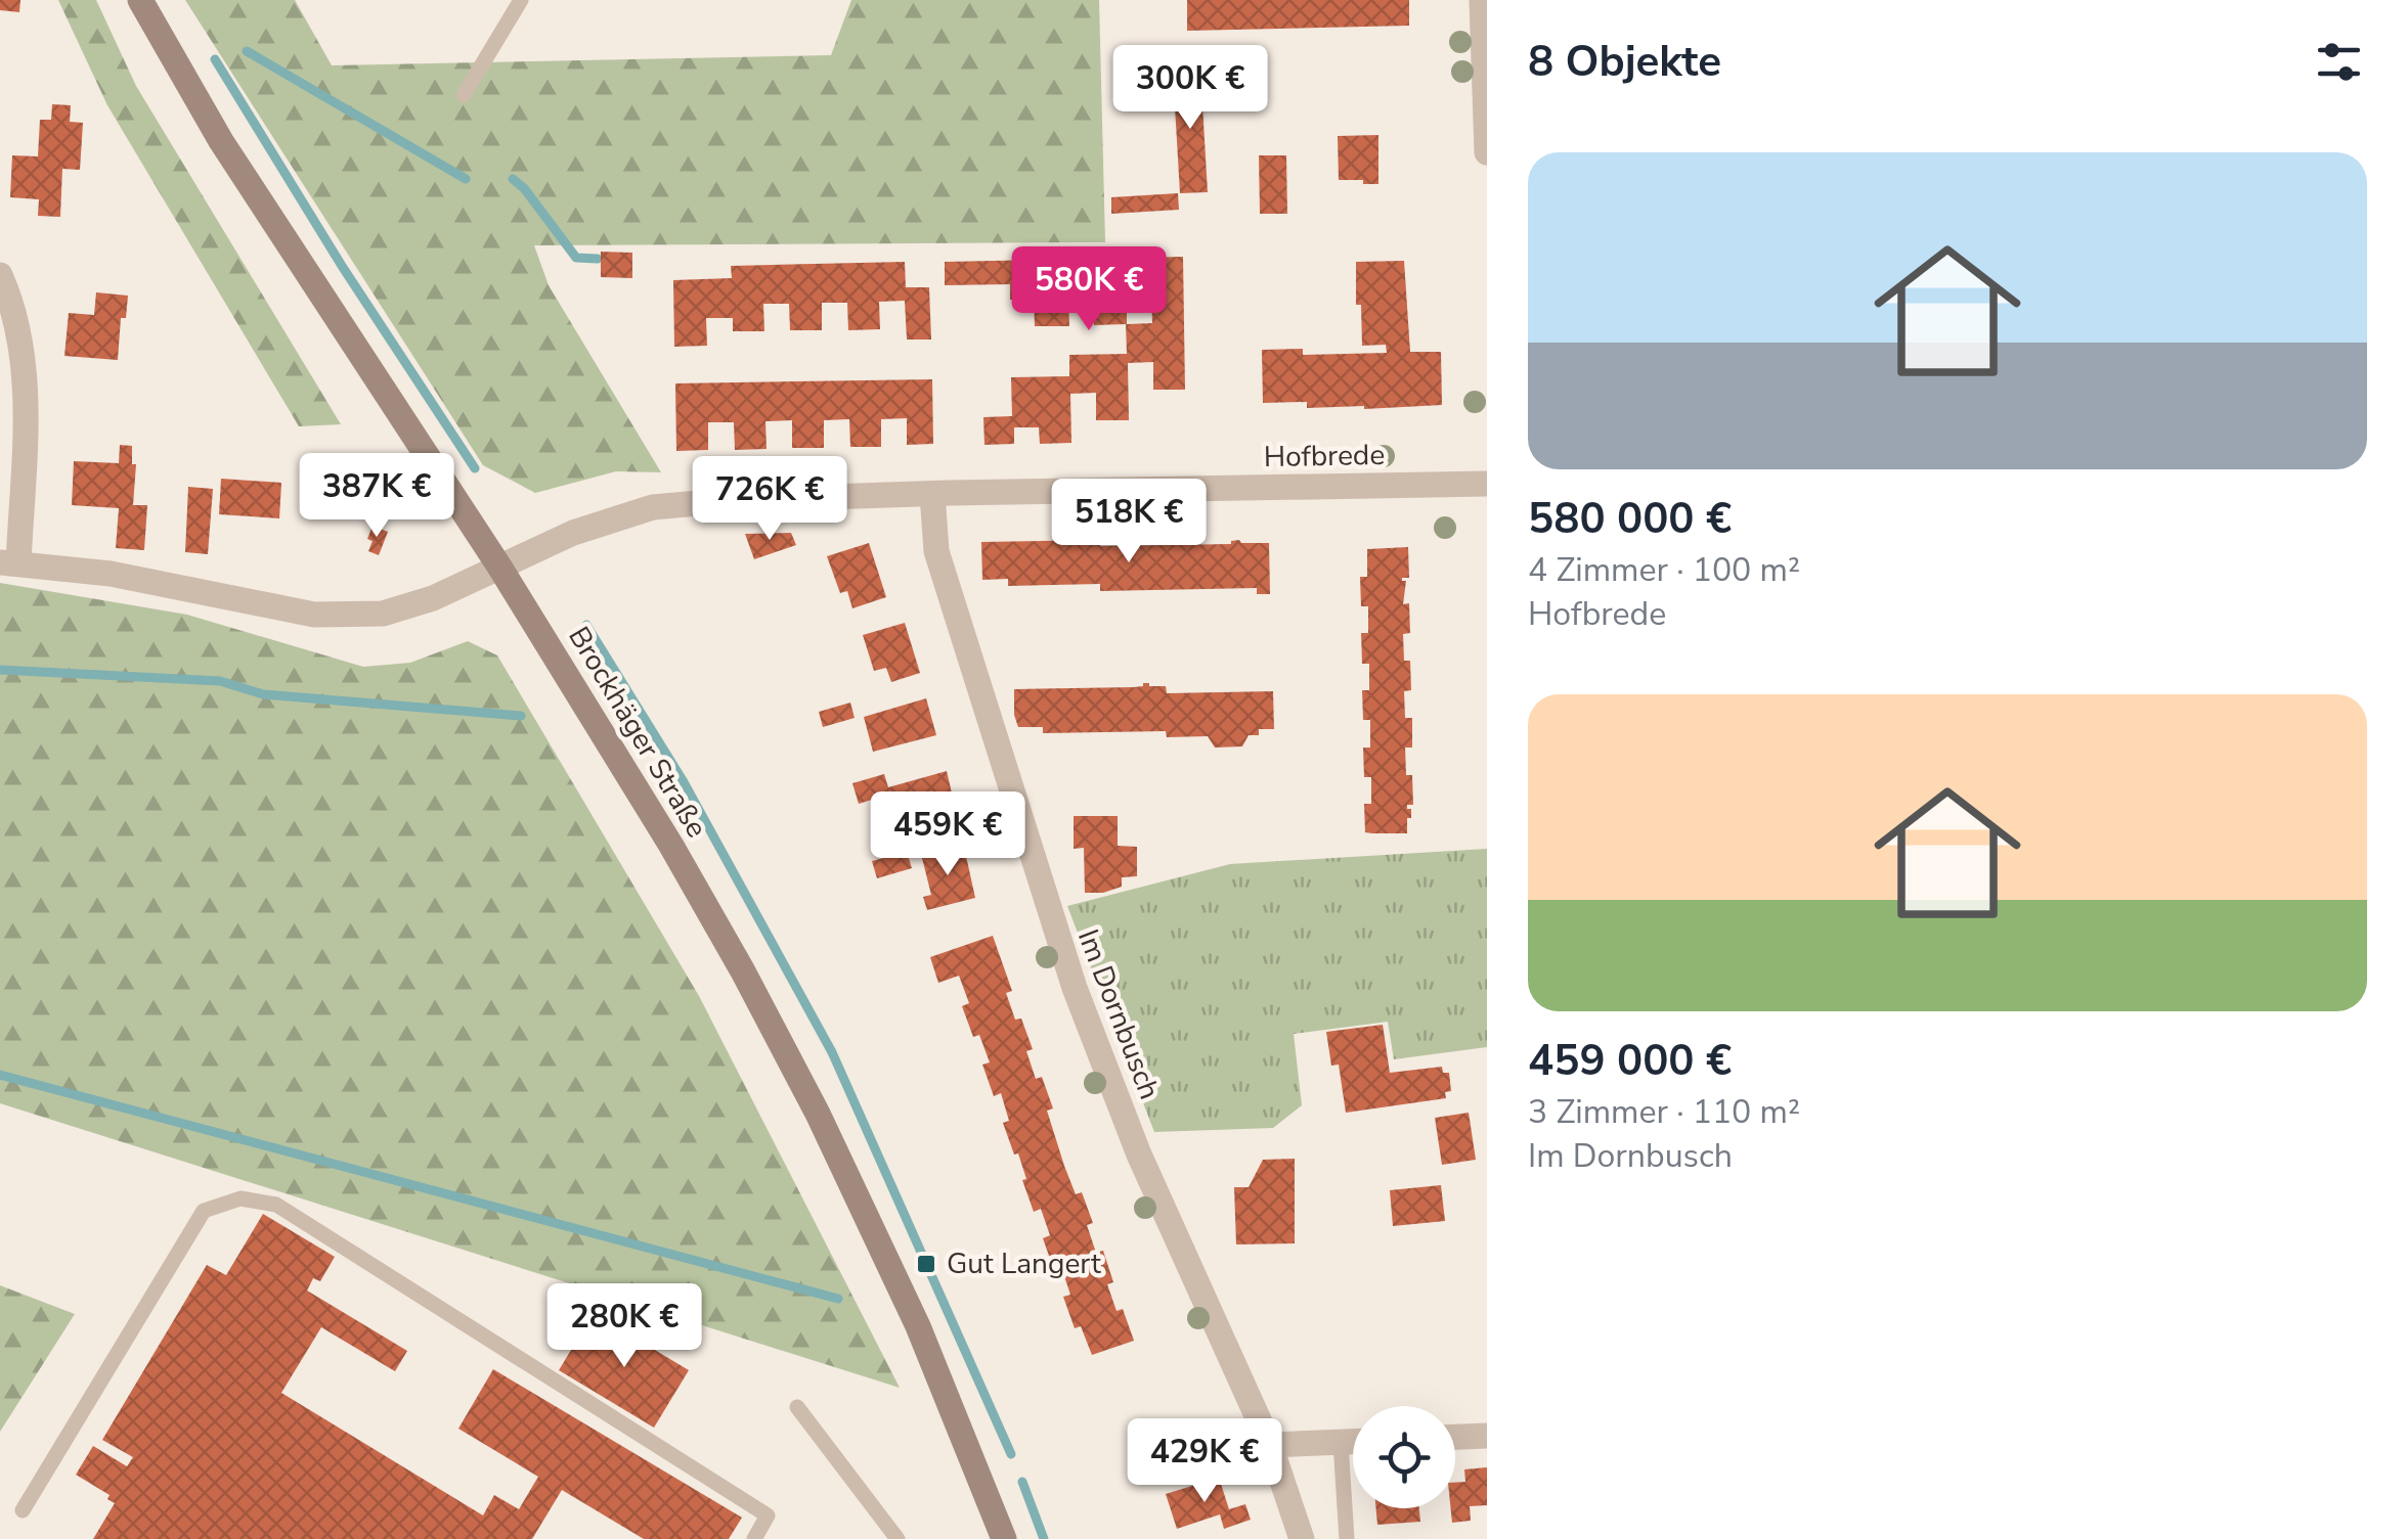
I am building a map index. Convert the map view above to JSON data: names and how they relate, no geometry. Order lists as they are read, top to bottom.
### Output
{
  "streets": {
    "main road": ["Brockhäger Straße"],
    "street": ["Hofbrede", "Im Dornbusch"]
  },
  "crossings": [
    ["Hofbrede", "Brockhäger Straße"],
    ["Hofbrede", "Im Dornbusch"]
  ],
  "places": {
    "transit": ["Gut Langert"]
  },
  "page": {
    "heading": "8 Objekte",
    "price": [
      "300K €",
      "580K €",
      "387K €",
      "726K €",
      "518K €",
      "459K €",
      "280K €",
      "429K €"
    ],
    "list": [
      {
        "name": "580 000 €",
        "note": "4 Zimmer · 100 m² · Hofbrede"
      },
      {
        "name": "459 000 €",
        "note": "3 Zimmer · 110 m² · Im Dornbusch"
      }
    ]
  }
}
